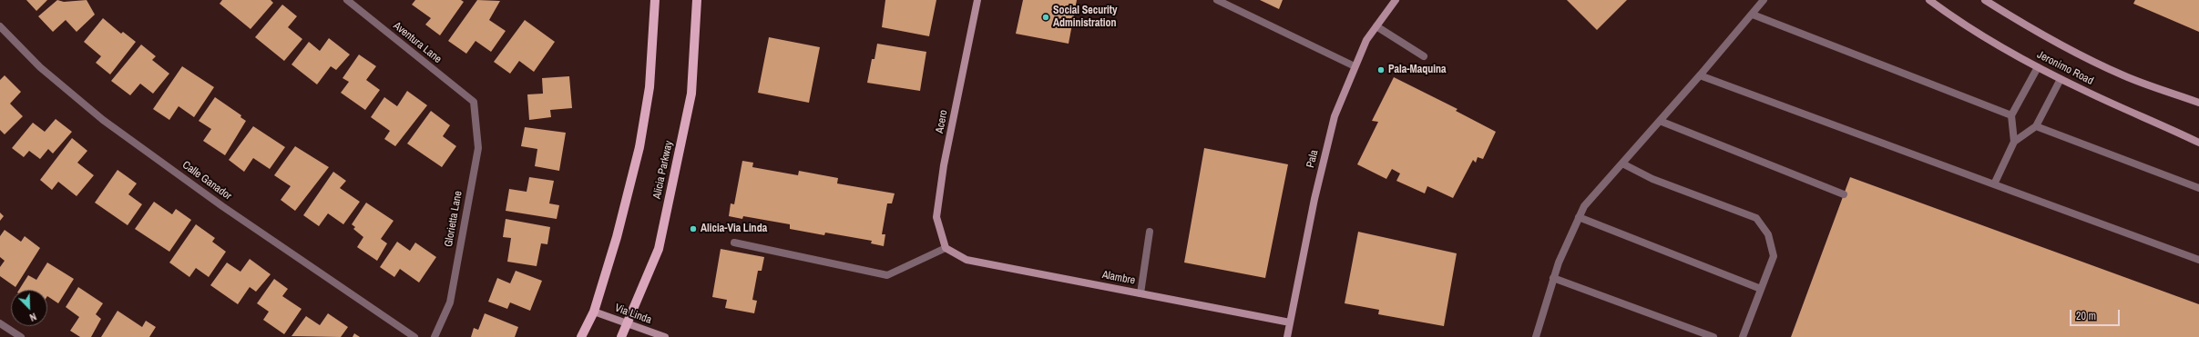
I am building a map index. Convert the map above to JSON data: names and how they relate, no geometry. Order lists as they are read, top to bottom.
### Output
{
  "streets": {
    "main road": ["Alicia Parkway"],
    "street": [
      "Aventura Lane",
      "Jeronimo Road",
      "Acero",
      "Pala",
      "Calle Ganador",
      "Glorietta Lane",
      "Alambre",
      "Via Linda"
    ]
  },
  "crossings": [
    ["Aventura Lane", "Glorietta Lane"],
    ["Acero", "Alambre"],
    ["Pala", "Alambre"],
    ["Alicia Parkway", "Via Linda"]
  ],
  "places": ["Social Security Administration", "Pala-Maquina", "Alicia-Via Linda"],
  "scale_bar": "20 m",
  "north": "bottom right"
}
